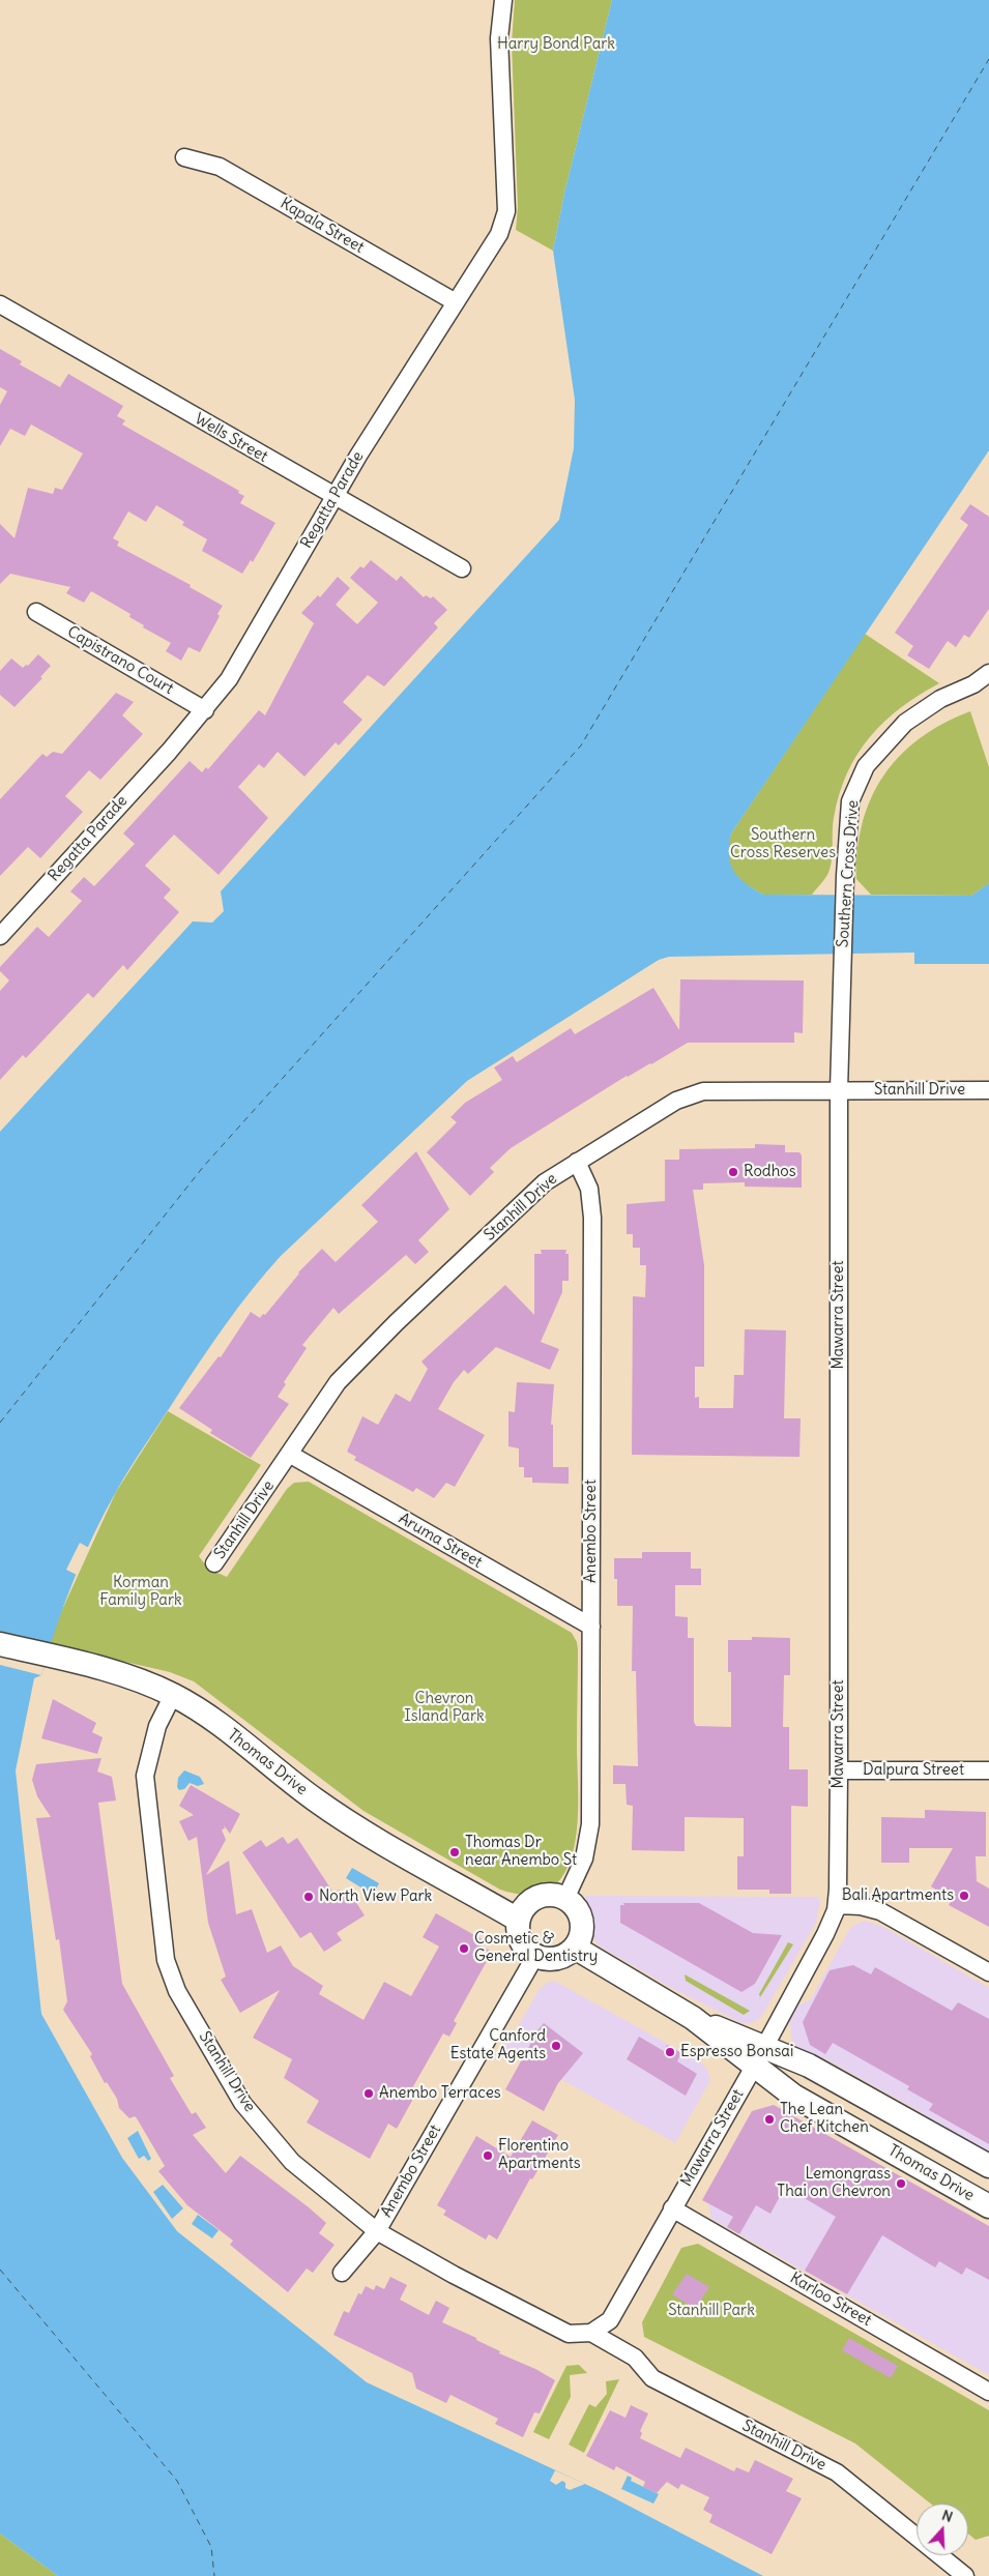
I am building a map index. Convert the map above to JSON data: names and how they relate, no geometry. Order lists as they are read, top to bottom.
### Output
{
  "streets": {
    "main road": ["Thomas Drive"],
    "street": [
      "Kapala Street",
      "Wells Street",
      "Regatta Parade",
      "Capistrano Court",
      "Southern Cross Drive",
      "Stanhill Drive",
      "Mawarra Street",
      "Anembo Street",
      "Aruma Street",
      "Dalpura Street",
      "Karloo Street"
    ]
  },
  "crossings": [
    ["Kapala Street", "Regatta Parade"],
    ["Wells Street", "Regatta Parade"],
    ["Regatta Parade", "Capistrano Court"],
    ["Southern Cross Drive", "Stanhill Drive"],
    ["Southern Cross Drive", "Mawarra Street"],
    ["Stanhill Drive", "Mawarra Street"],
    ["Stanhill Drive", "Anembo Street"],
    ["Stanhill Drive", "Aruma Street"],
    ["Stanhill Drive", "Thomas Drive"],
    ["Mawarra Street", "Thomas Drive"],
    ["Mawarra Street", "Dalpura Street"],
    ["Mawarra Street", "Karloo Street"],
    ["Anembo Street", "Aruma Street"],
    ["Anembo Street", "Thomas Drive"]
  ],
  "parks": [
    "Harry Bond Park",
    "Southern Cross Reserves",
    "Korman Family Park",
    "Chevron Island Park",
    "Stanhill Park"
  ],
  "places": [
    "Rodhos",
    "Thomas Dr near Anembo St",
    "Bali Apartments",
    "North View Park",
    "Cosmetic & General Dentistry",
    "Canford Estate Agents",
    "Espresso Bonsai",
    "Anembo Terraces",
    "The Lean Chef Kitchen",
    "Florentino Apartments",
    "Lemongrass Thai on Chevron"
  ],
  "north": "top"
}
